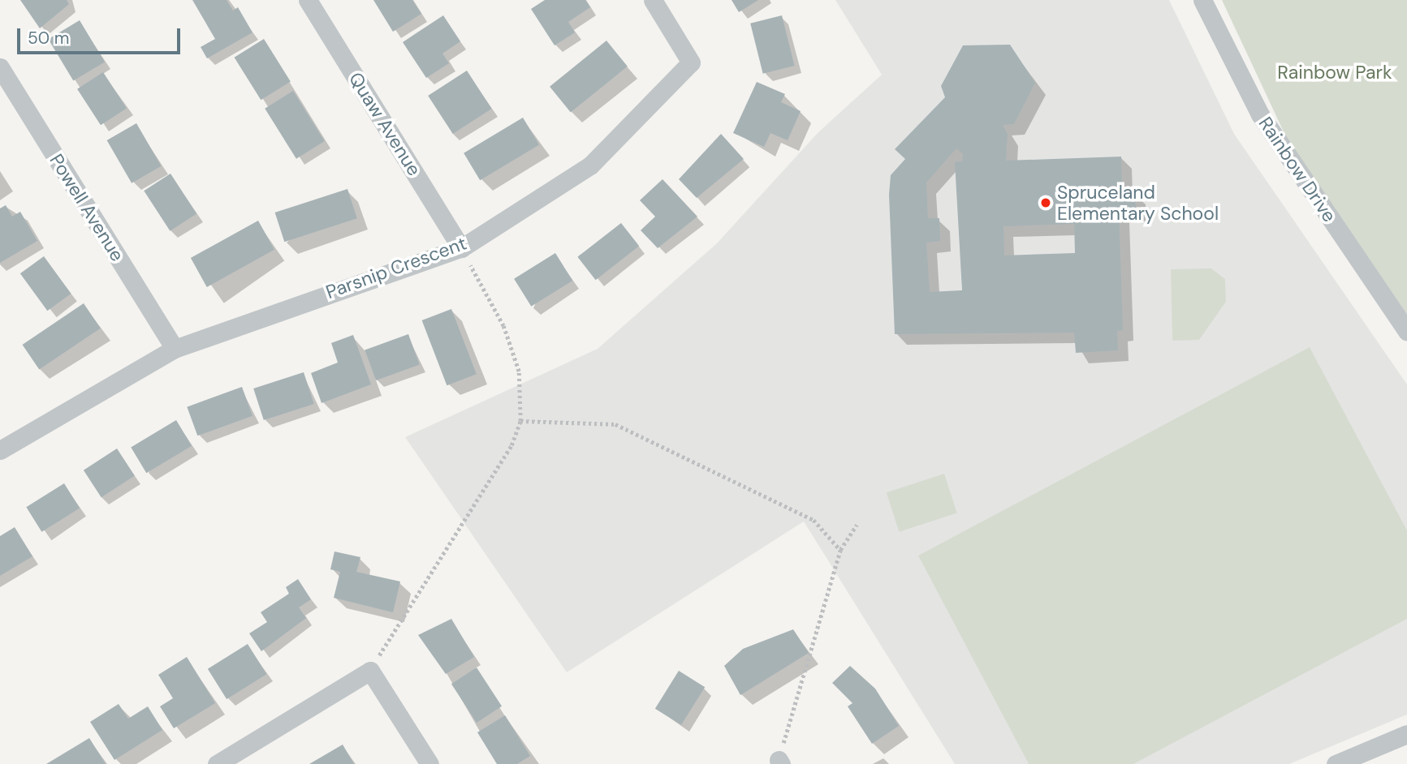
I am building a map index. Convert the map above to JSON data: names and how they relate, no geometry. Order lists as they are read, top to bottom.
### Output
{
  "streets": {
    "street": [
      "Quaw Avenue",
      "Rainbow Drive",
      "Powell Avenue",
      "Parsnip Crescent"
    ]
  },
  "crossings": [
    ["Quaw Avenue", "Parsnip Crescent"],
    ["Powell Avenue", "Parsnip Crescent"]
  ],
  "parks": ["Rainbow Park"],
  "places": ["Spruceland Elementary School"],
  "scale_bar": "50 m"
}
